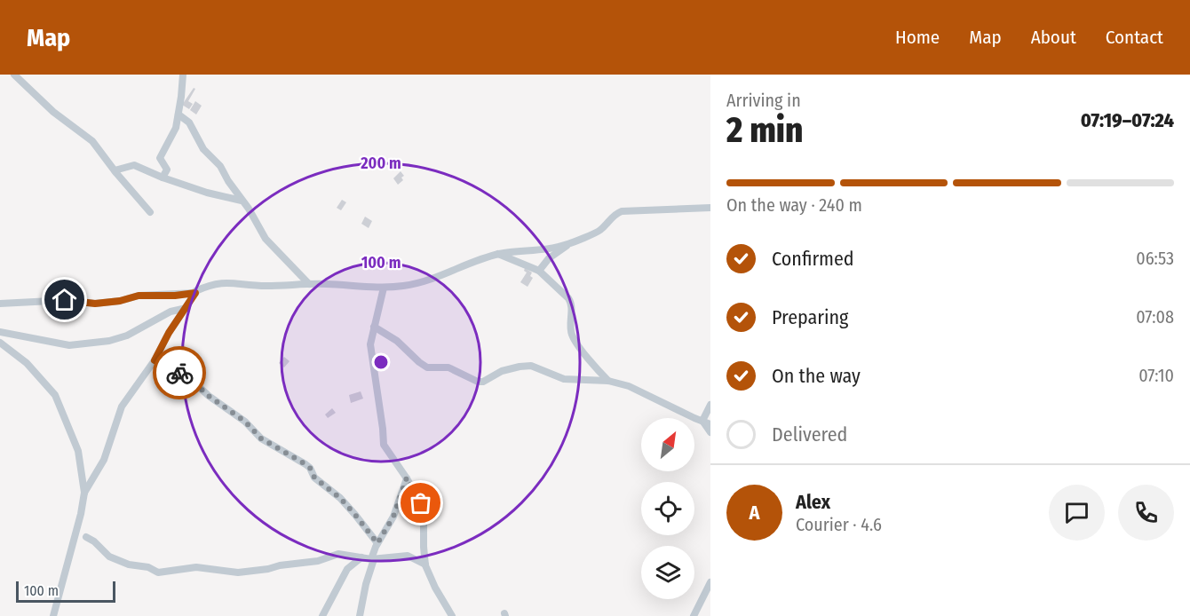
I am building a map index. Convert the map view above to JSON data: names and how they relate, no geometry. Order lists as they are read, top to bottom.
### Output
{
  "scale_bar": "100 m",
  "north": "top right",
  "page": {
    "header": "Map",
    "nav": [
      "Home",
      "Map",
      "About",
      "Contact"
    ],
    "heading": ["2 min", "Arriving in", "07:19–07:24"],
    "panel": ["Alex", "Courier · 4.6"],
    "bar": "On the way · 240 m",
    "list": [
      ["Confirmed", "06:53"],
      ["Preparing", "07:08"],
      ["On the way", "07:10"],
      "Delivered"
    ],
    "round": "A",
    "scale": "100 m"
  },
  "rings": ["200 m", "100 m"]
}
